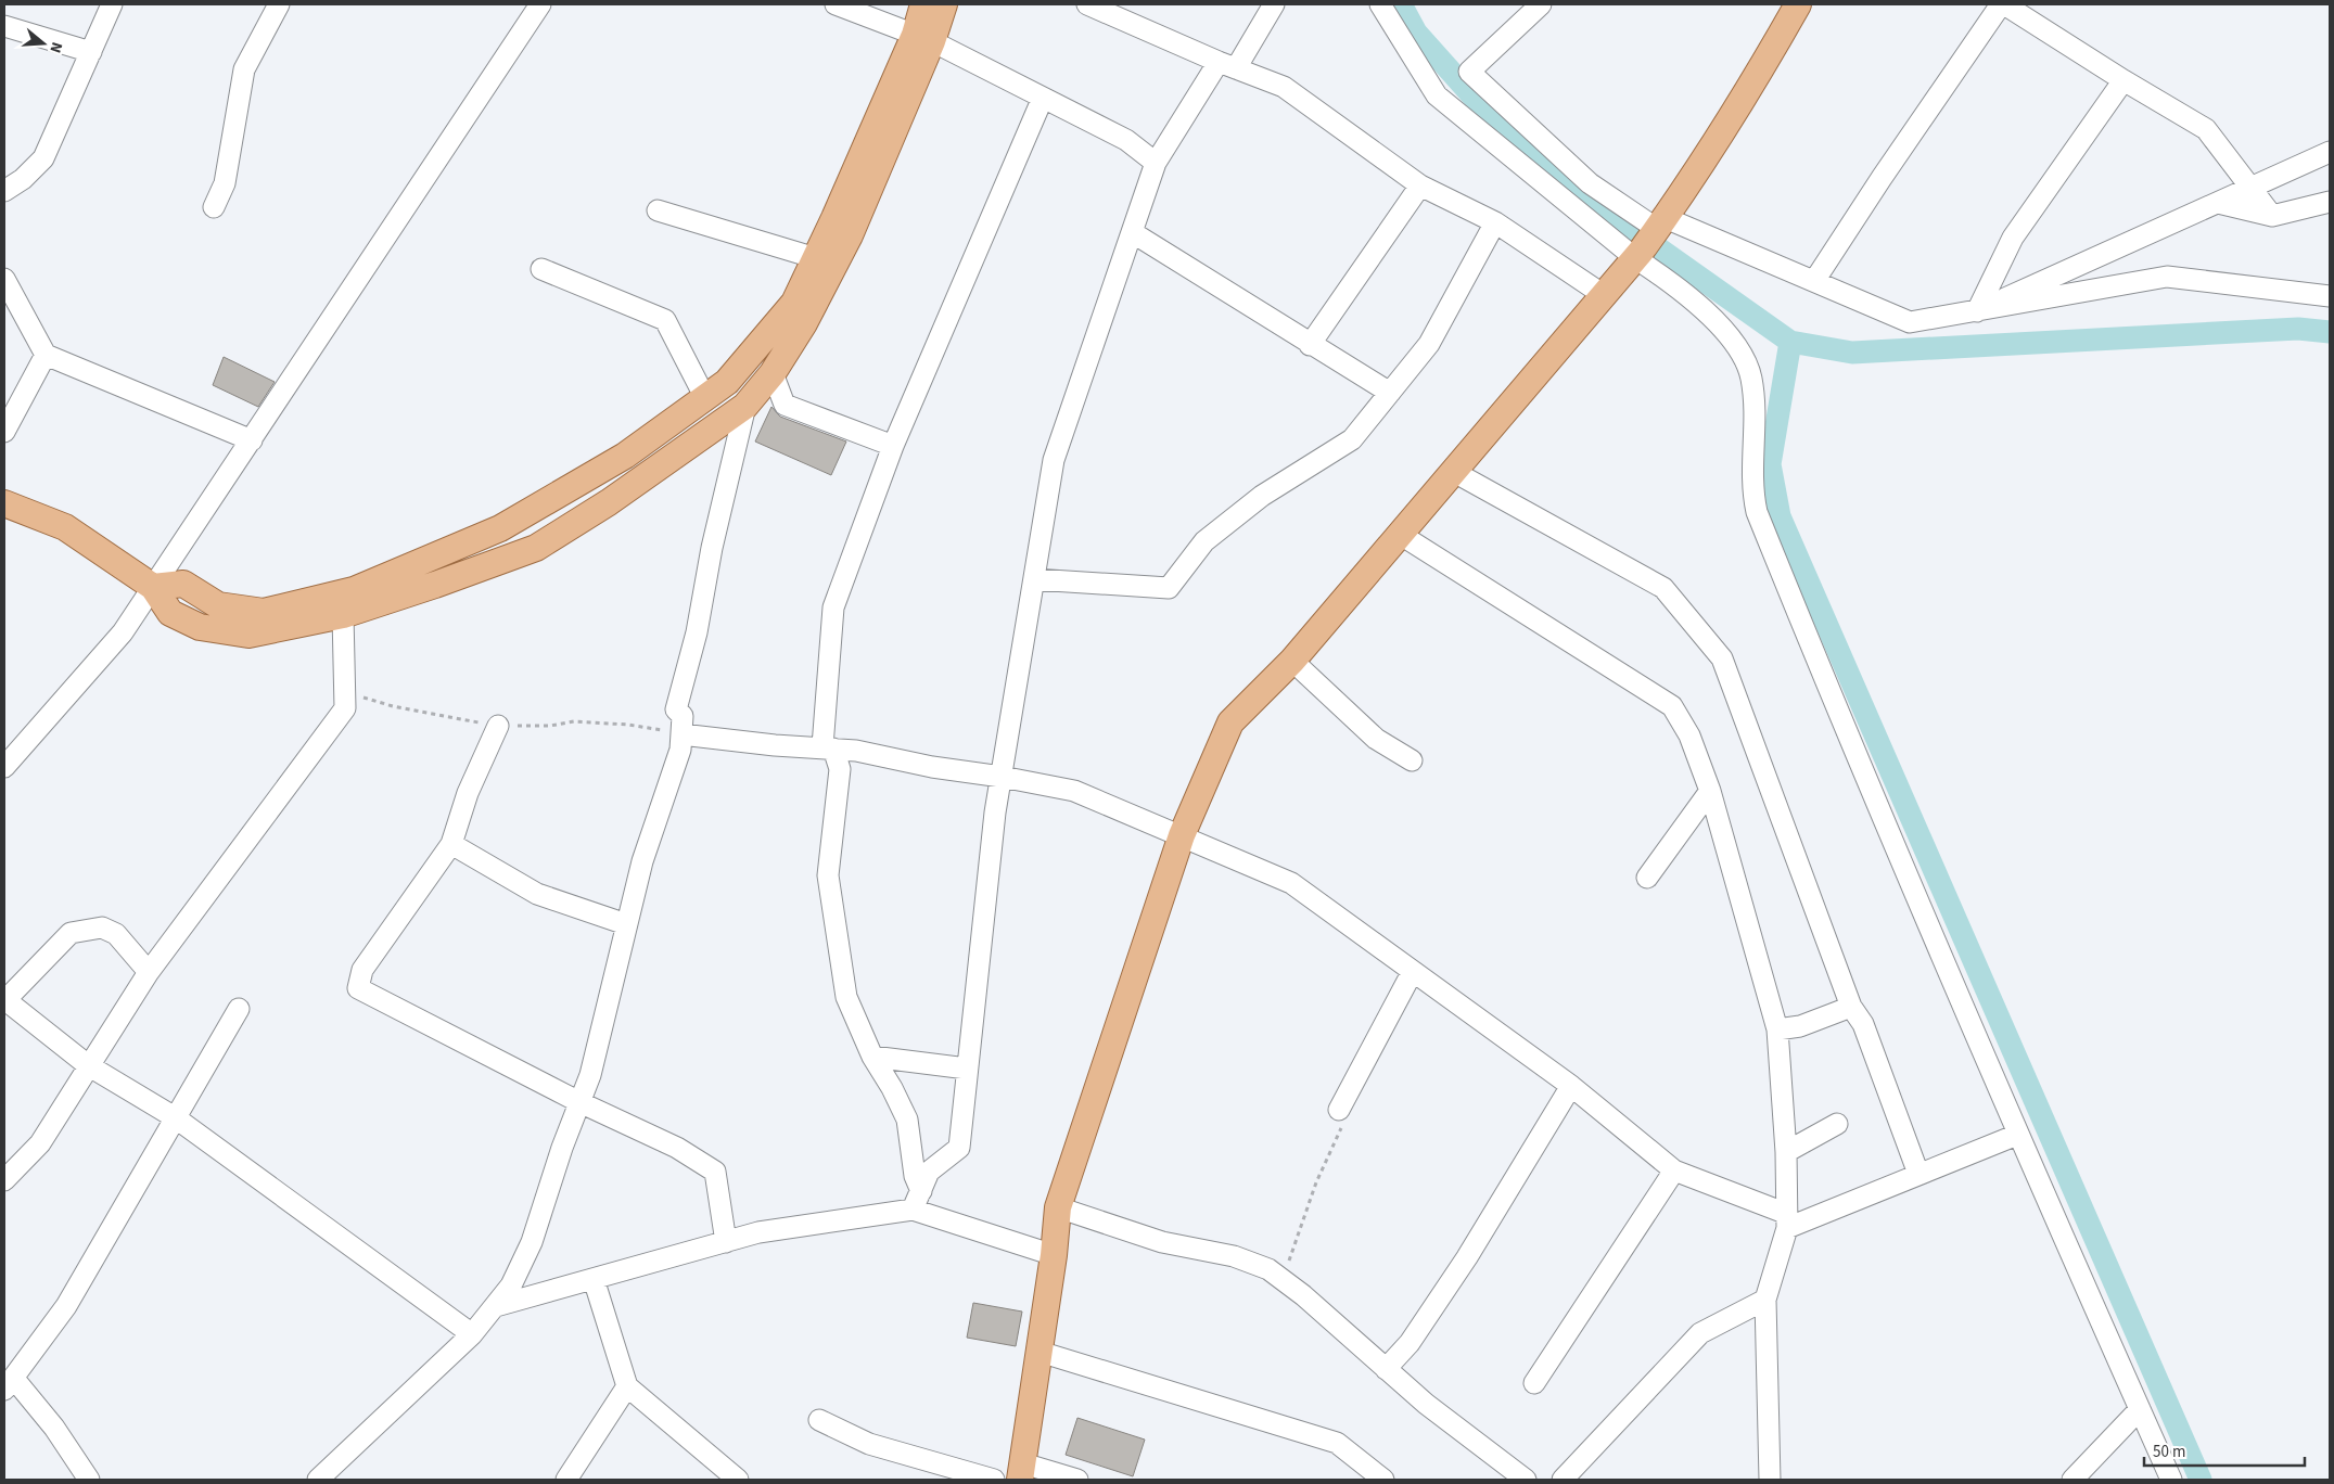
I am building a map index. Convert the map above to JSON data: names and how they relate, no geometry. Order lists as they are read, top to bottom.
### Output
{
  "scale_bar": "50 m",
  "north": "right"
}
